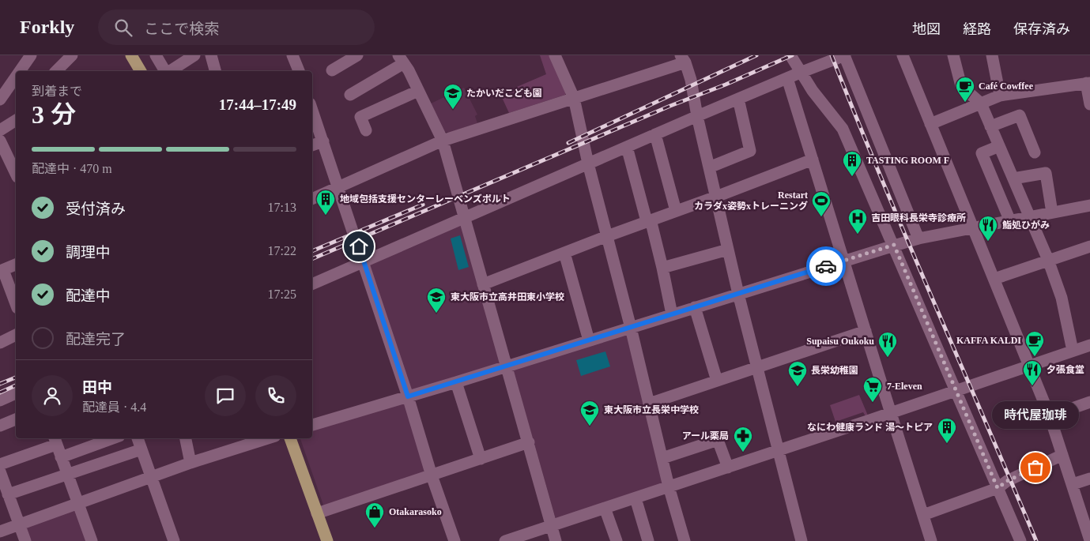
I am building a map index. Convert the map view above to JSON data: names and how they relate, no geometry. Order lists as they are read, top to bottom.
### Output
{
  "places": {
    "cafe": ["Café Cowffee", "KAFFA KALDI"],
    "school or university": [
      "たかいだこども園",
      "東大阪市立高井田東小学校",
      "長栄幼稚園",
      "東大阪市立長栄中学校"
    ],
    "building": ["TASTING ROOM F", "地域包括支援センターレーベンズポルト", "なにわ健康ランド 湯～トピア"],
    "sports": ["Restart カラダx姿勢xトレーニング"],
    "hospital": ["吉田眼科長栄寺診療所"],
    "restaurant": ["鮨処ひがみ", "Supaisu Oukoku", "夕張食堂"],
    "supermarket": ["7-Eleven"],
    "pharmacy": ["アール薬局"],
    "other": ["時代屋珈琲"],
    "shop": ["Otakarasoko"]
  },
  "page": {
    "header": "Forkly",
    "search": "ここで検索",
    "nav": ["地図", "経路", "保存済み"],
    "heading": ["3 分", "到着まで", "17:44–17:49"],
    "panel": ["田中", "配達員 · 4.4"],
    "bar": "配達中 · 470 m",
    "list": [
      ["受付済み", "17:13"],
      ["調理中", "17:22"],
      ["配達中", "17:25"],
      "配達完了"
    ],
    "bubble": "時代屋珈琲"
  }
}
